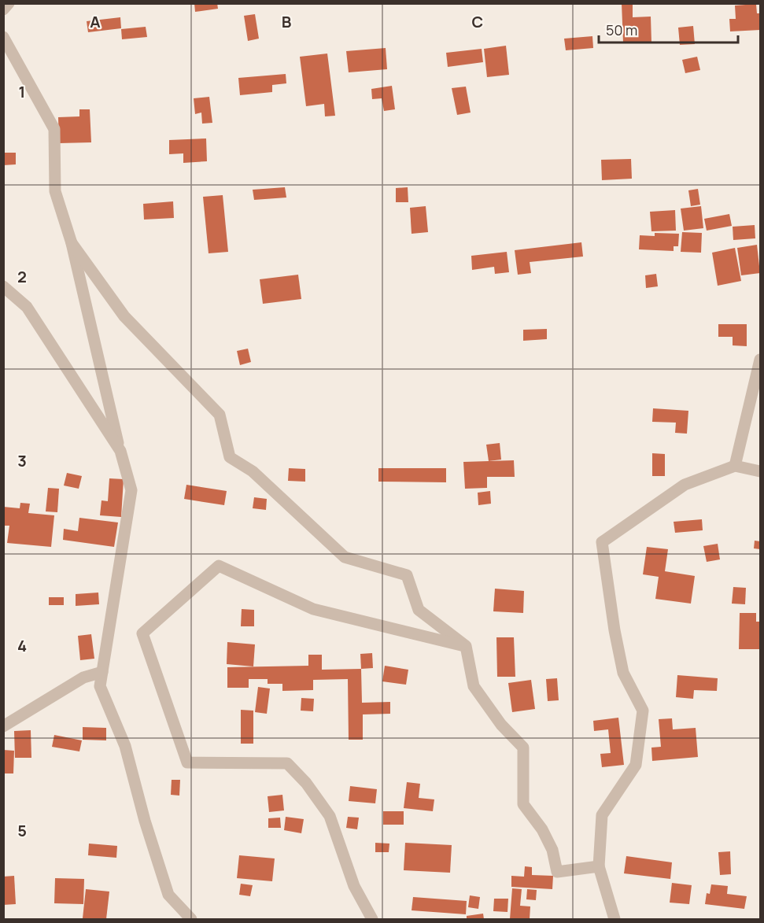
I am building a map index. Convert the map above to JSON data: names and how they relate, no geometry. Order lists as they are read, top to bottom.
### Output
{
  "scale_bar": "50 m",
  "grid": {
    "columns": ["A", "B", "C"],
    "rows": [
      "1",
      "2",
      "3",
      "4",
      "5"
    ]
  }
}
